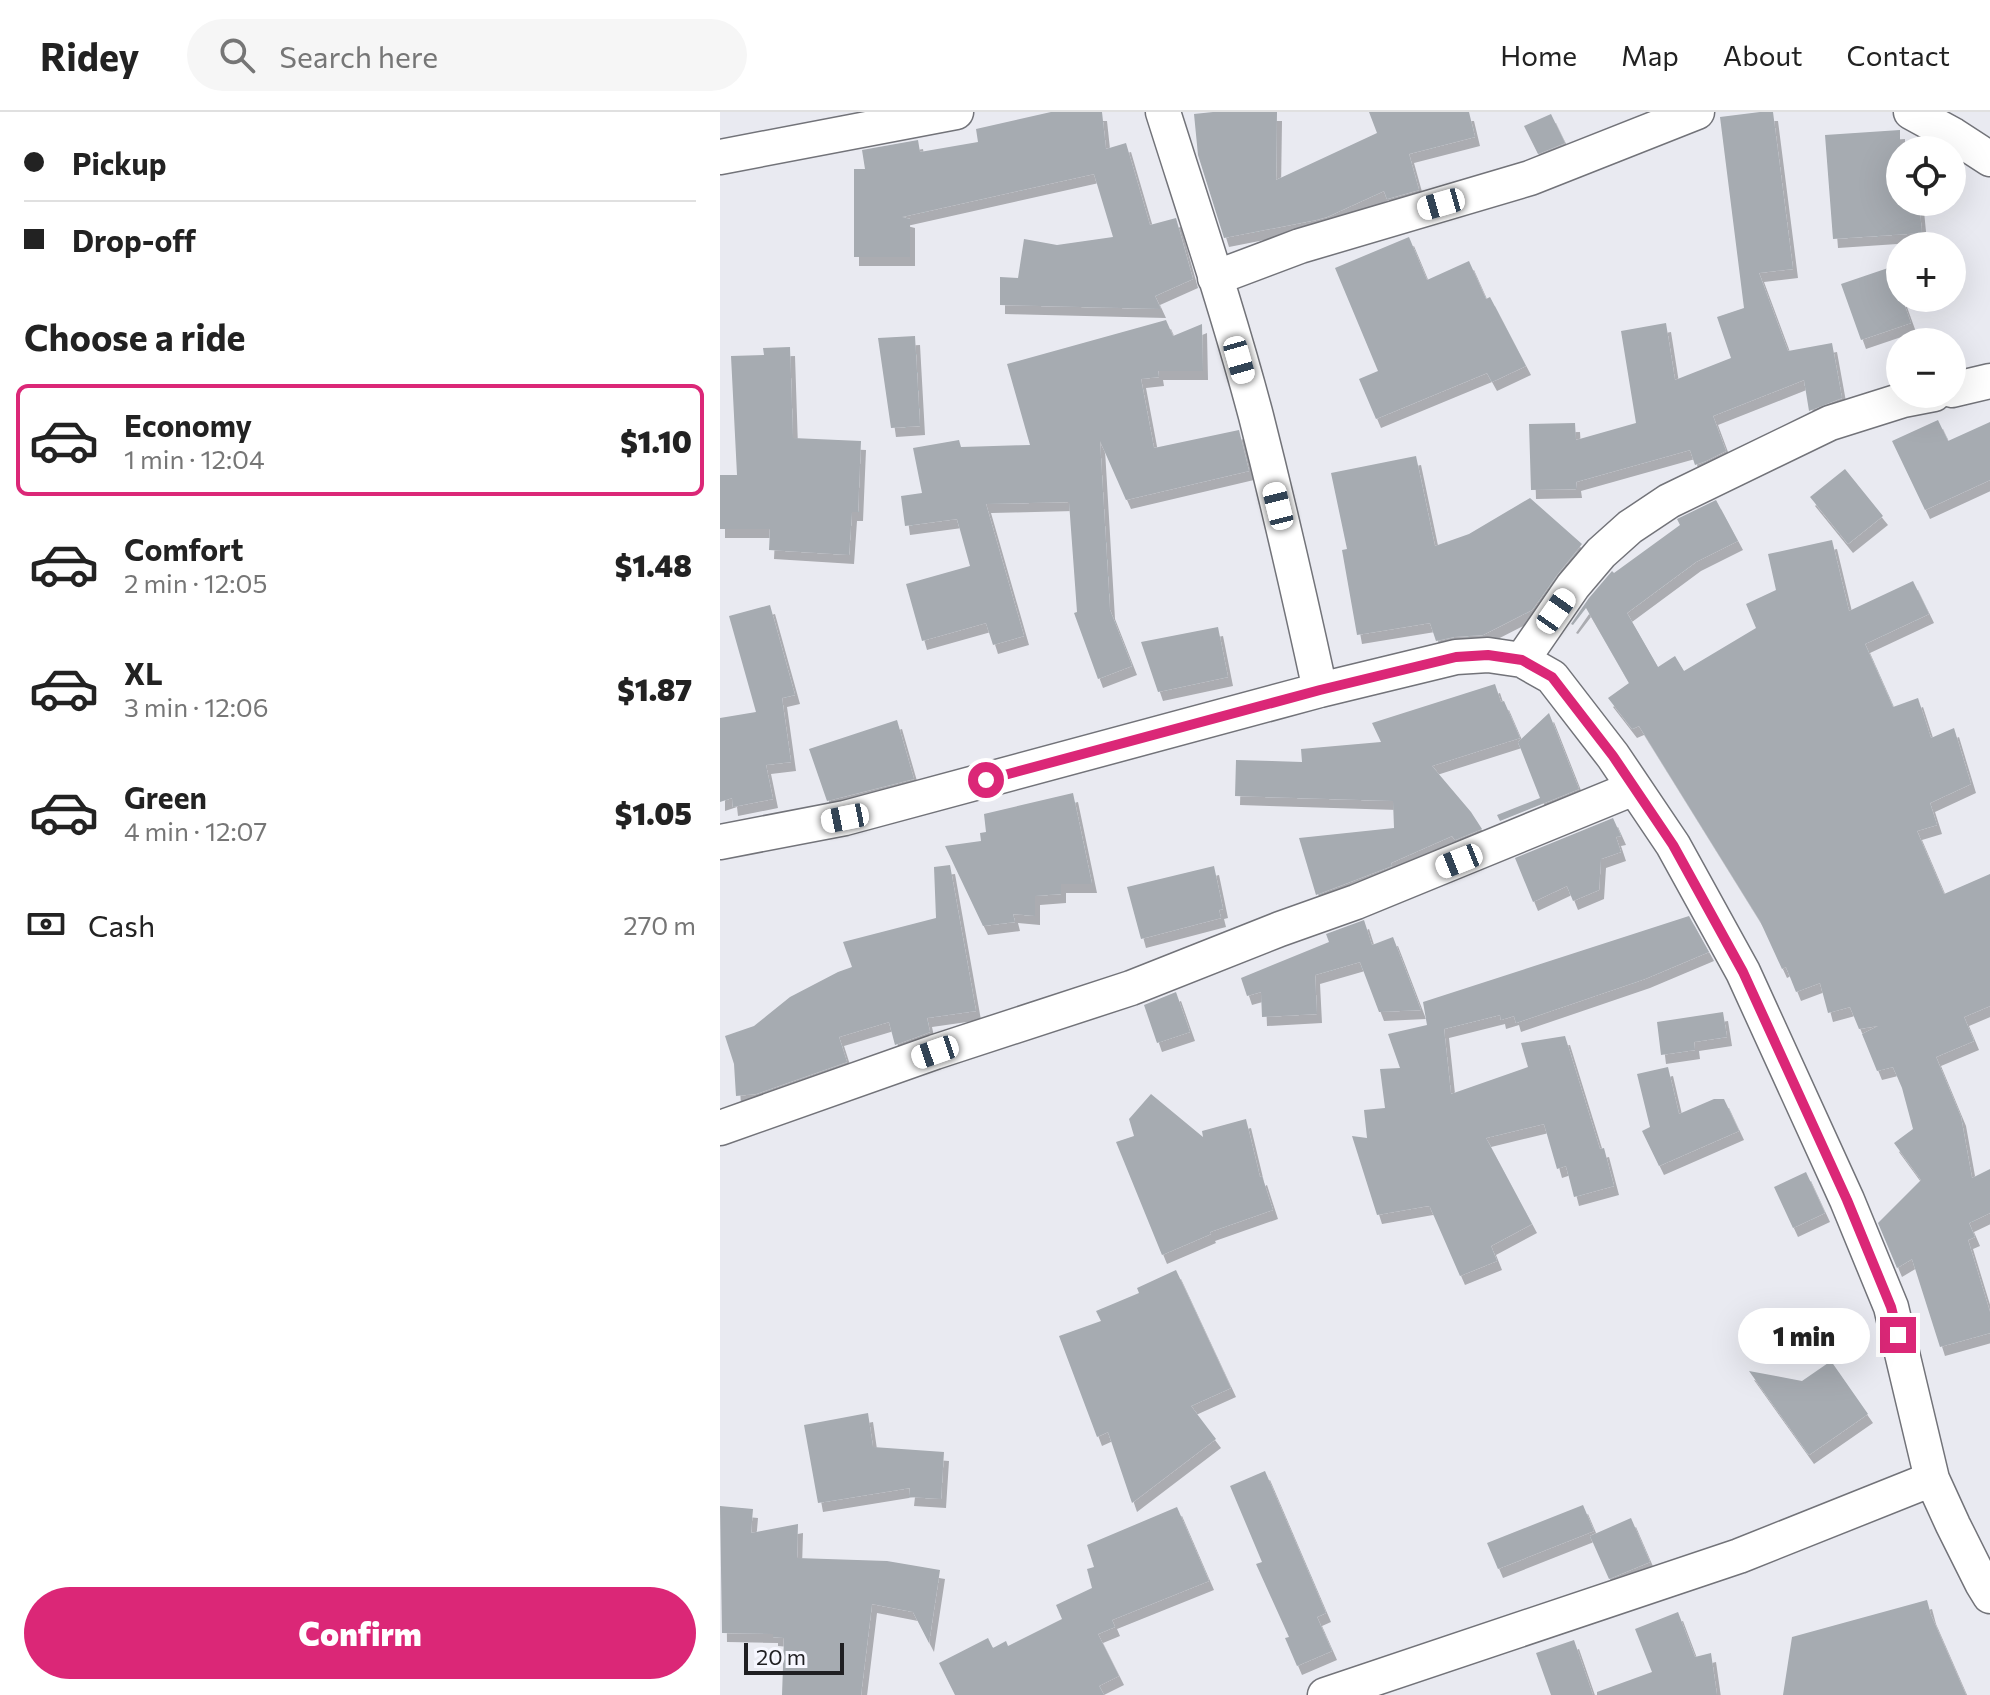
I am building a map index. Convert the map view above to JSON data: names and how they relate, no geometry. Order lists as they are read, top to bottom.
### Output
{
  "scale_bar": "20 m",
  "page": {
    "header": "Ridey",
    "search": "Search here",
    "nav": [
      "Home",
      "Map",
      "About",
      "Contact"
    ],
    "banner": ["Pickup", "Drop-off"],
    "map_buttons": ["+", "−"],
    "heading": "Choose a ride",
    "list": [
      {
        "name": "Economy",
        "note": "1 min · 12:04",
        "value": "$1.10"
      },
      {
        "name": "Comfort",
        "note": "2 min · 12:05",
        "value": "$1.48"
      },
      {
        "name": "XL",
        "note": "3 min · 12:06",
        "value": "$1.87"
      },
      {
        "name": "Green",
        "note": "4 min · 12:07",
        "value": "$1.05"
      }
    ],
    "pay": ["Cash", "270 m"],
    "bubble": "1 min",
    "buttons": "Confirm",
    "scale": "20 m"
  }
}
